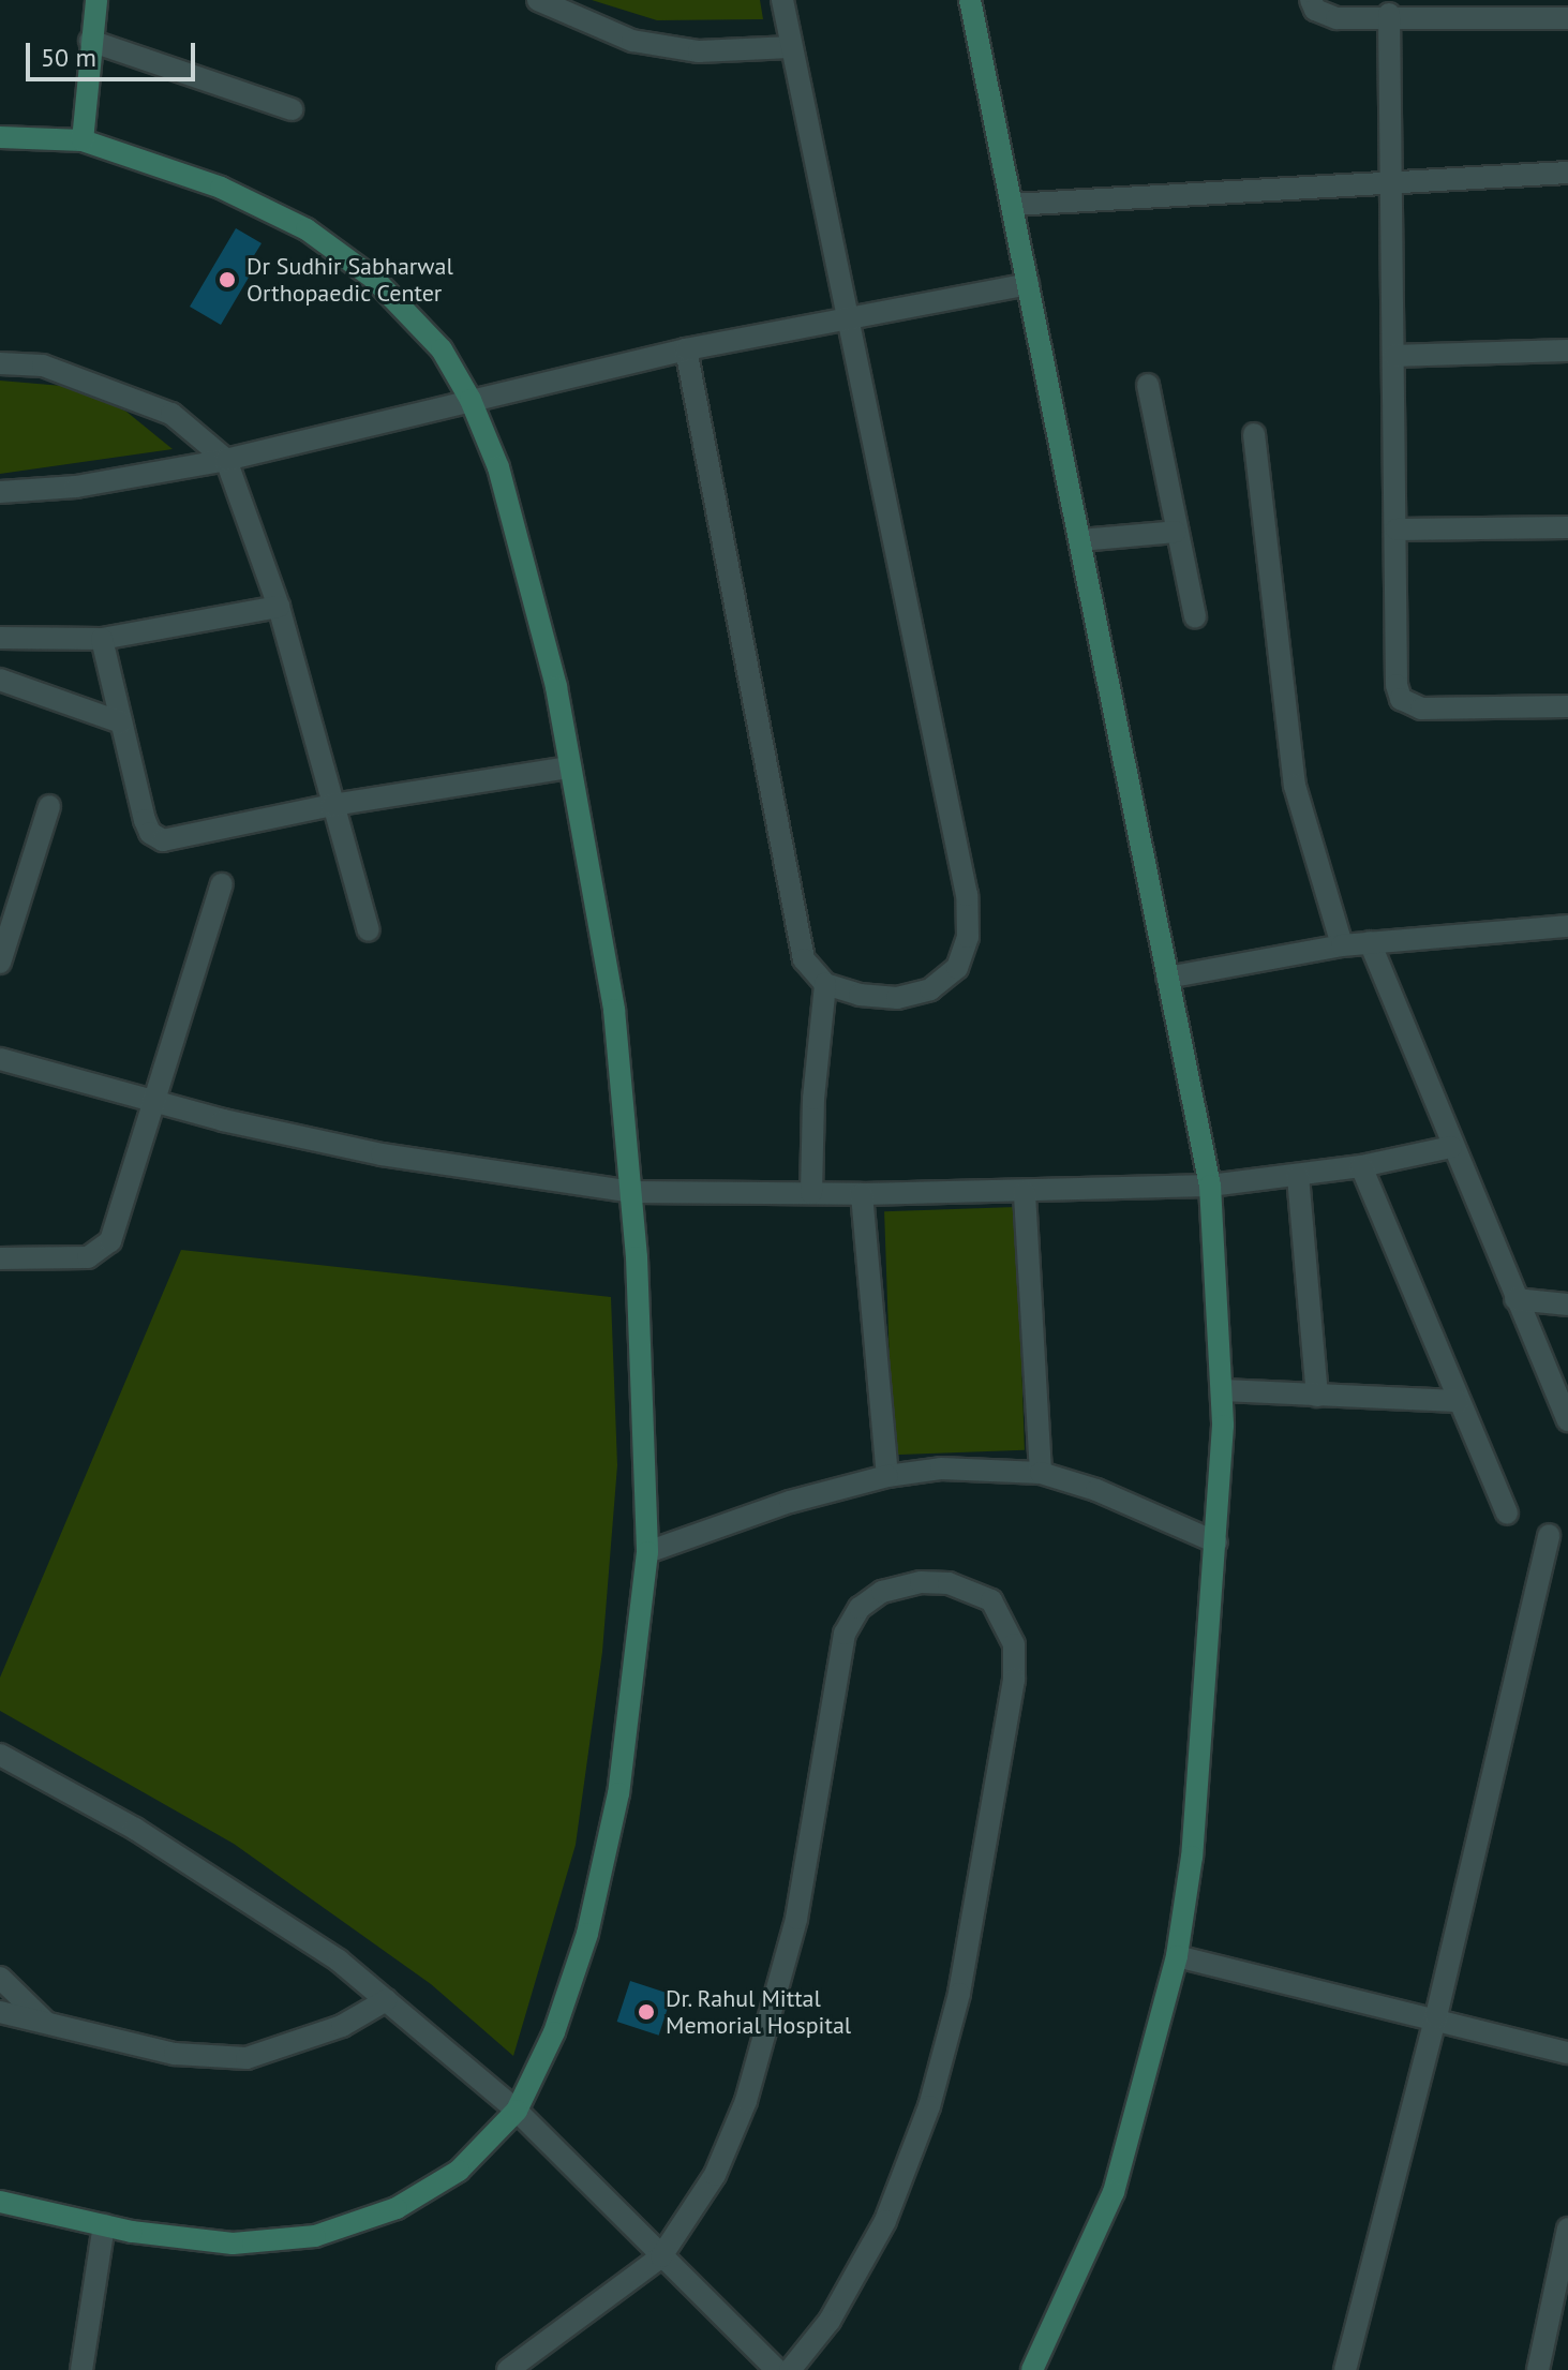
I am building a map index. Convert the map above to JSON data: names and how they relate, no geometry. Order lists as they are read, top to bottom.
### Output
{
  "places": ["Dr Sudhir Sabharwal Orthopaedic Center", "Dr. Rahul Mittal Memorial Hospital"],
  "scale_bar": "50 m"
}
